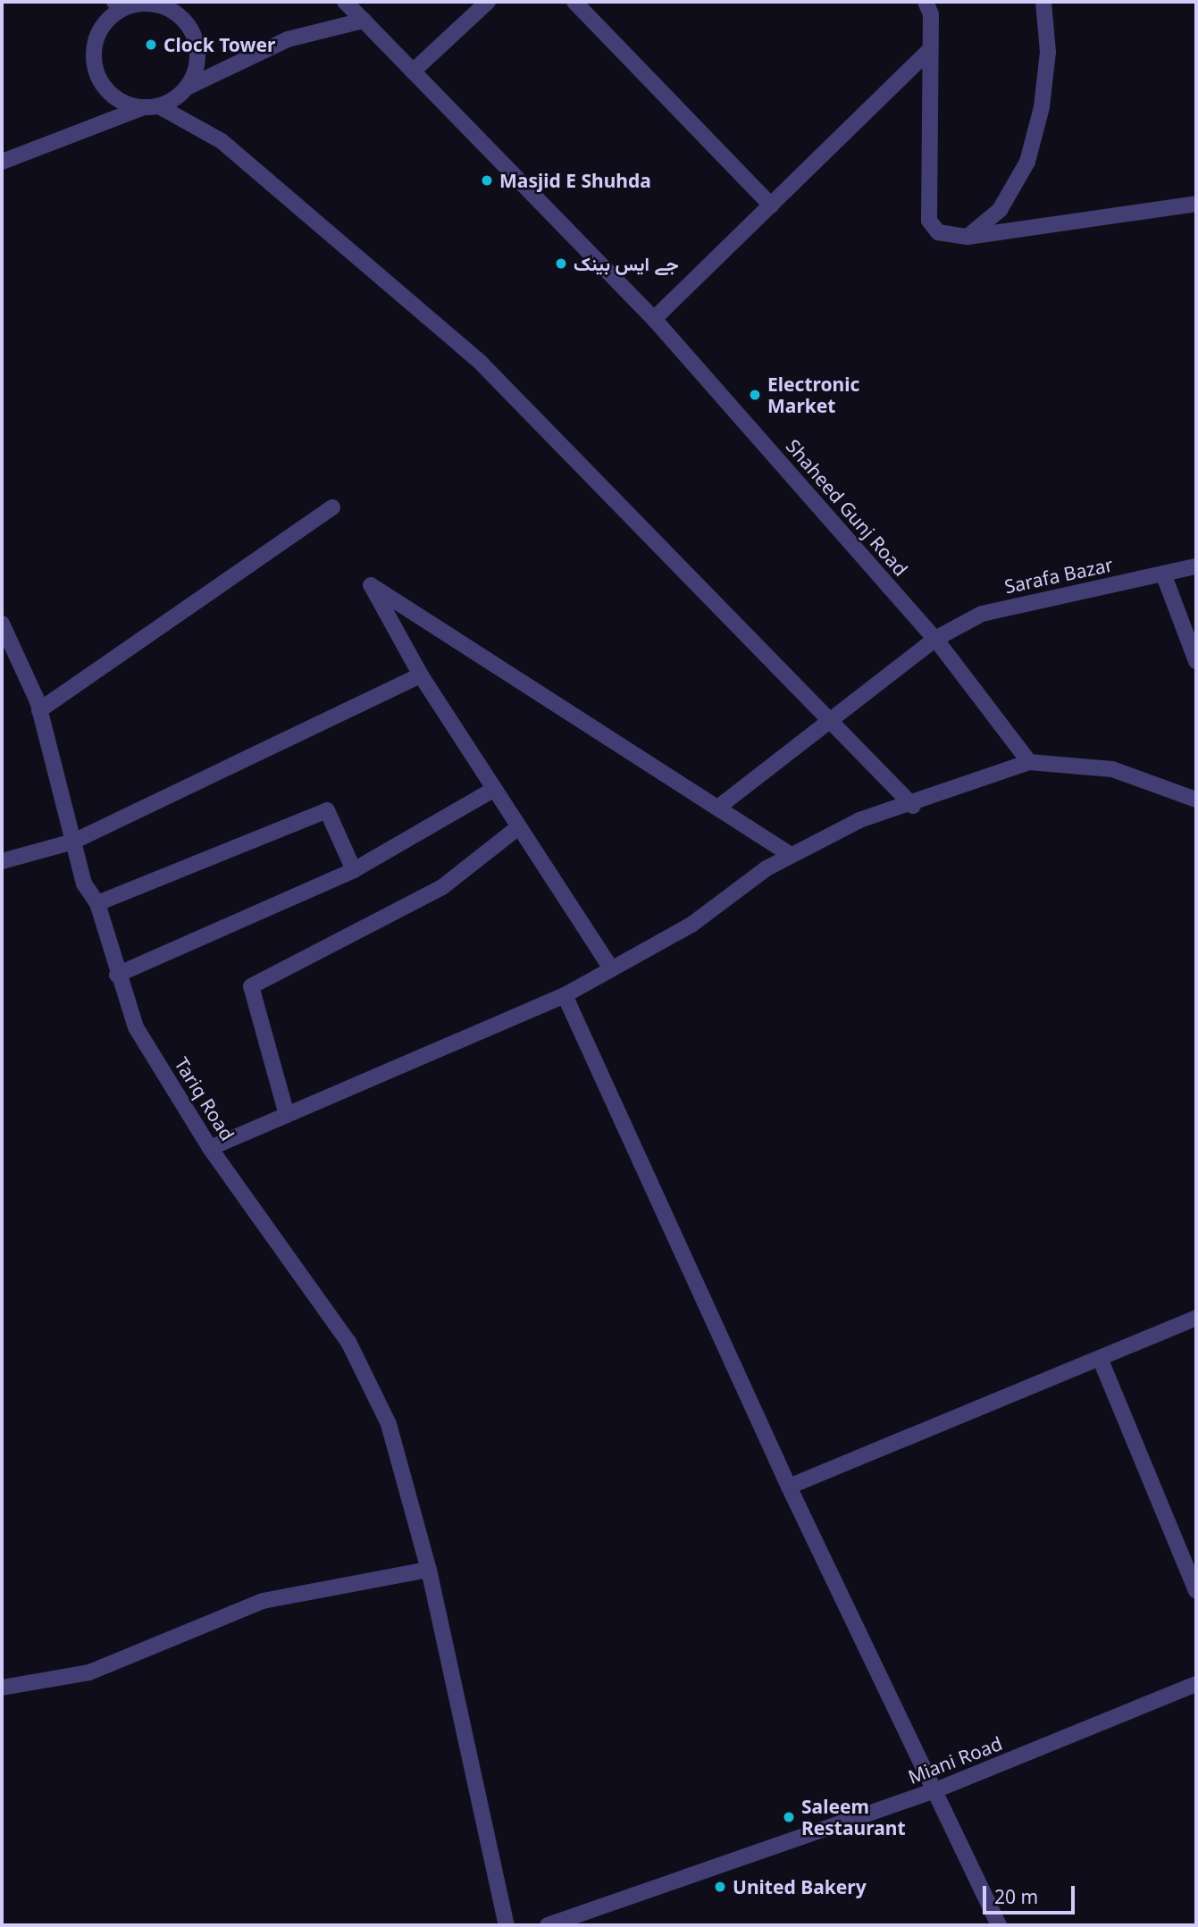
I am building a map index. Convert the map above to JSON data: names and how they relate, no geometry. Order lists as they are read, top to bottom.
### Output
{
  "streets": {
    "street": [
      "Shaheed Gunj Road",
      "Sarafa Bazar",
      "Tariq Road",
      "Miani Road"
    ]
  },
  "crossings": [
    ["Shaheed Gunj Road", "Sarafa Bazar"]
  ],
  "places": [
    "Clock Tower",
    "Masjid E Shuhda",
    "جے ایس بینک",
    "Electronic Market",
    "Saleem Restaurant",
    "United Bakery"
  ],
  "scale_bar": "20 m"
}
